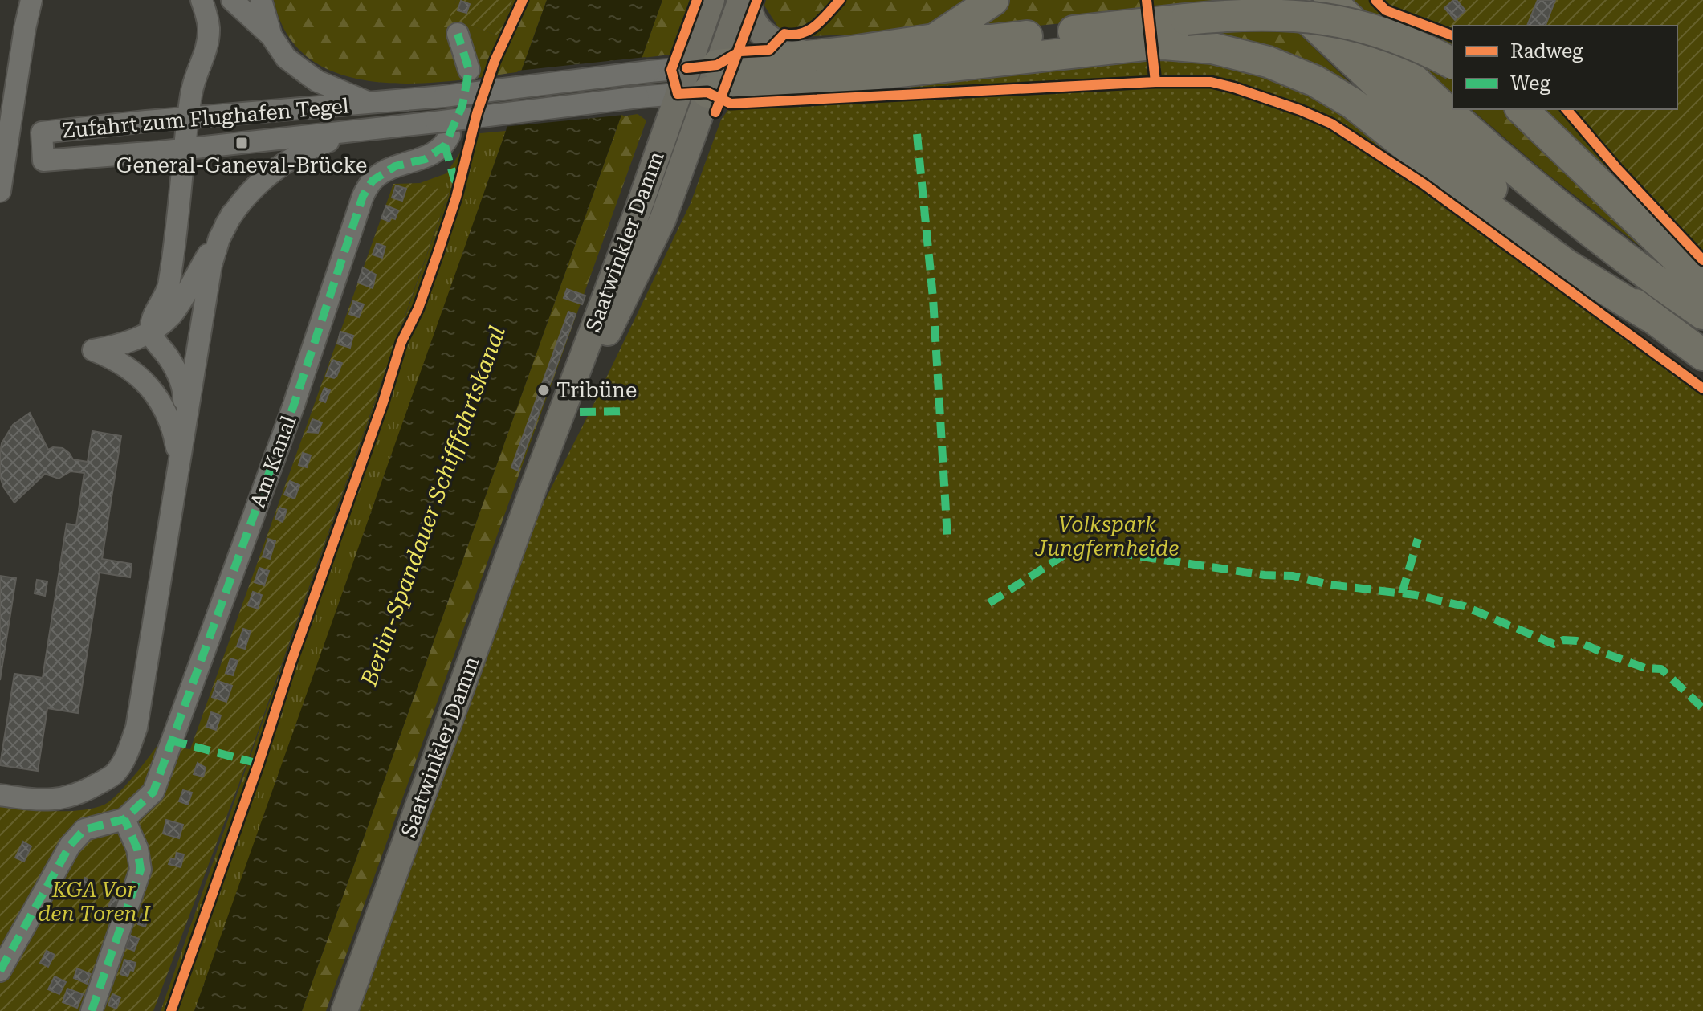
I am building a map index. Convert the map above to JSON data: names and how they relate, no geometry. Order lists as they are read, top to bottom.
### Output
{
  "streets": {
    "main road": ["Saatwinkler Damm"],
    "street": ["Zufahrt zum Flughafen Tegel", "Am Kanal"]
  },
  "crossings": [
    ["Zufahrt zum Flughafen Tegel", "Am Kanal"]
  ],
  "water": ["Berlin-Spandauer Schifffahrtskanal"],
  "parks": ["Volkspark Jungfernheide", "KGA Vor den Toren I"],
  "places": {
    "transit": ["General-Ganeval-Brücke"],
    "other": ["Tribüne"]
  },
  "legend": ["Radweg", "Weg"]
}
